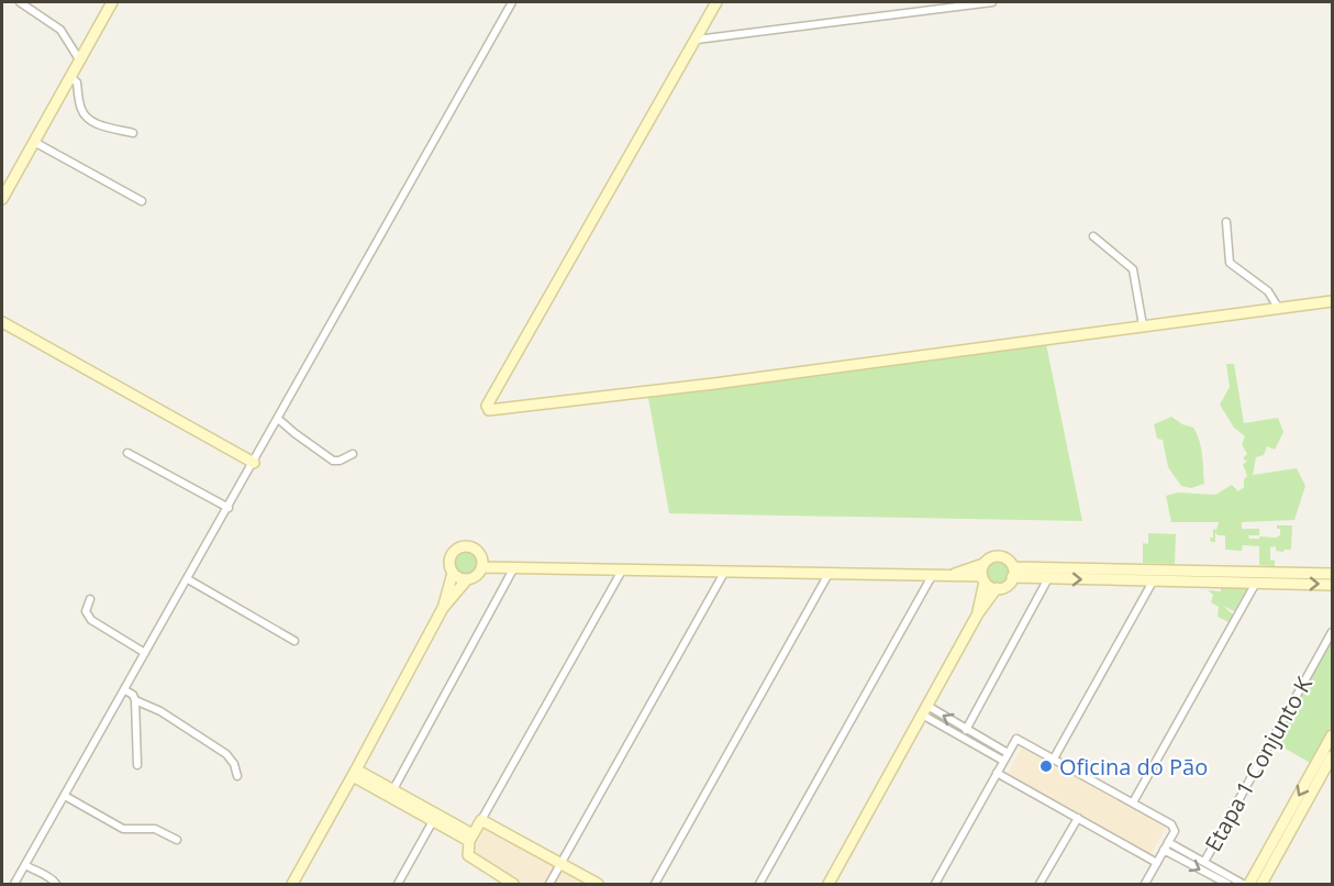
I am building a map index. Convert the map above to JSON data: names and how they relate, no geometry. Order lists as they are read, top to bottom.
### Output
{
  "streets": {
    "street": ["Etapa 1 Conjunto K"]
  },
  "places": ["Oficina do Pão"]
}
